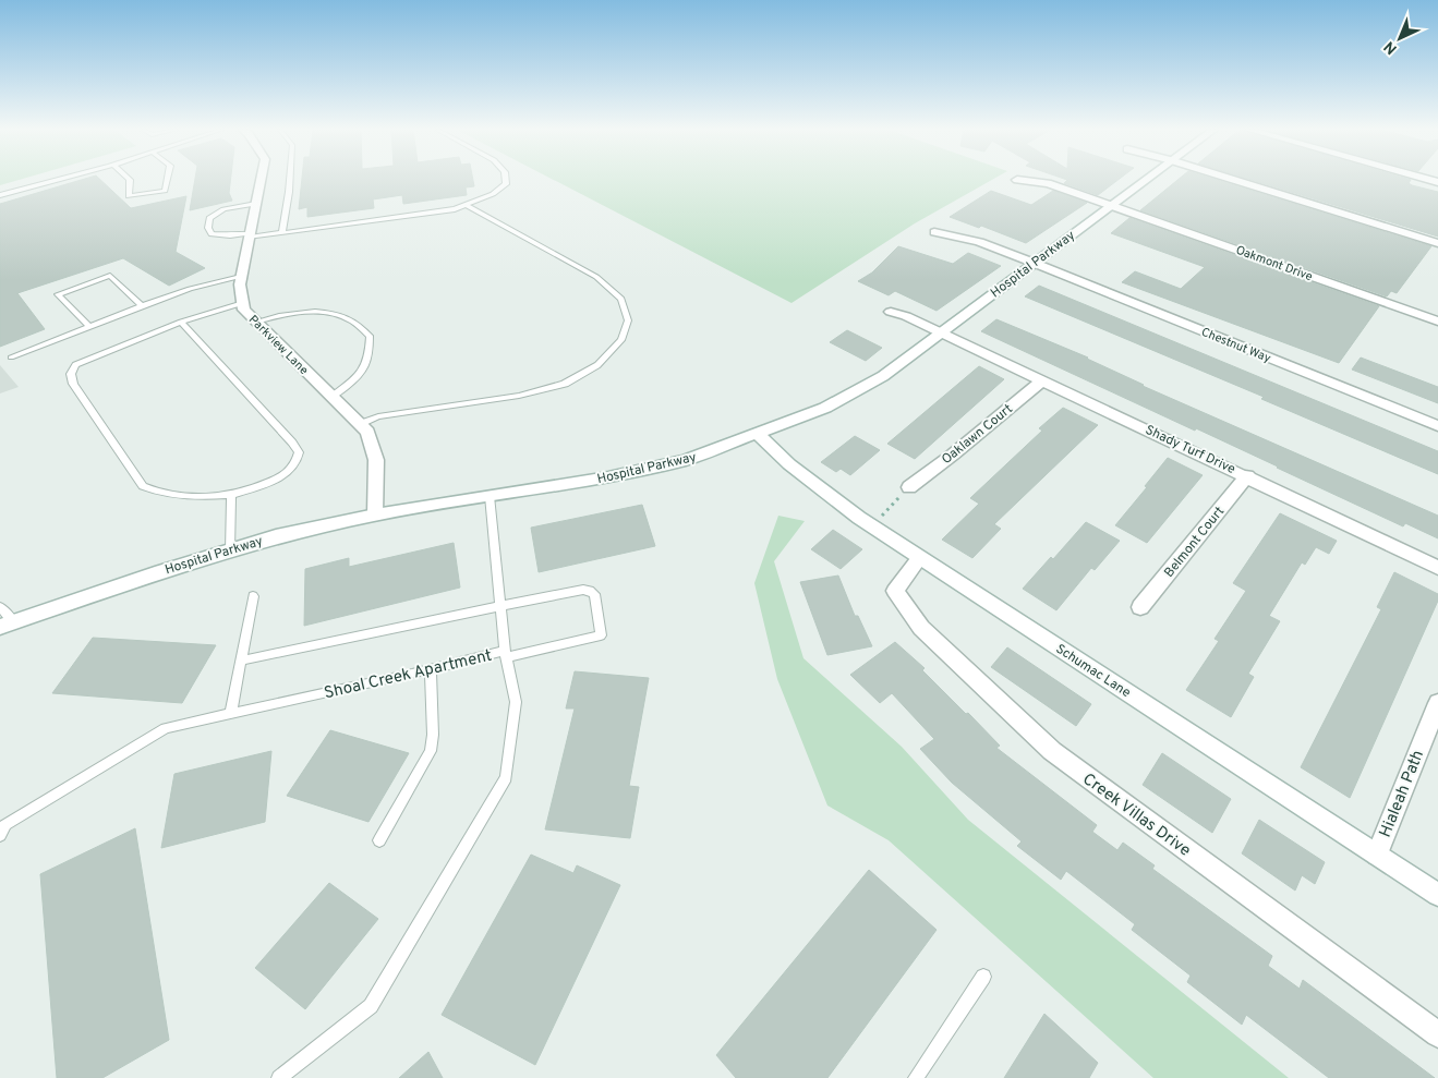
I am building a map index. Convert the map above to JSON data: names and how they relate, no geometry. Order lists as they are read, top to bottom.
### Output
{
  "streets": {
    "street": [
      "Oakmont Drive",
      "Hospital Parkway",
      "Parkview Lane",
      "Chestnut Way",
      "Oaklawn Court",
      "Shady Turf Drive",
      "Belmont Court",
      "Schumac Lane",
      "Hialeah Path",
      "Creek Villas Drive"
    ],
    "lane": ["Shoal Creek Apartment"]
  },
  "crossings": [
    ["Oakmont Drive", "Hospital Parkway"],
    ["Hospital Parkway", "Parkview Lane"],
    ["Hospital Parkway", "Chestnut Way"],
    ["Hospital Parkway", "Shady Turf Drive"],
    ["Hospital Parkway", "Schumac Lane"],
    ["Oaklawn Court", "Shady Turf Drive"],
    ["Shady Turf Drive", "Belmont Court"],
    ["Schumac Lane", "Hialeah Path"],
    ["Schumac Lane", "Creek Villas Drive"]
  ],
  "north": "bottom left"
}
